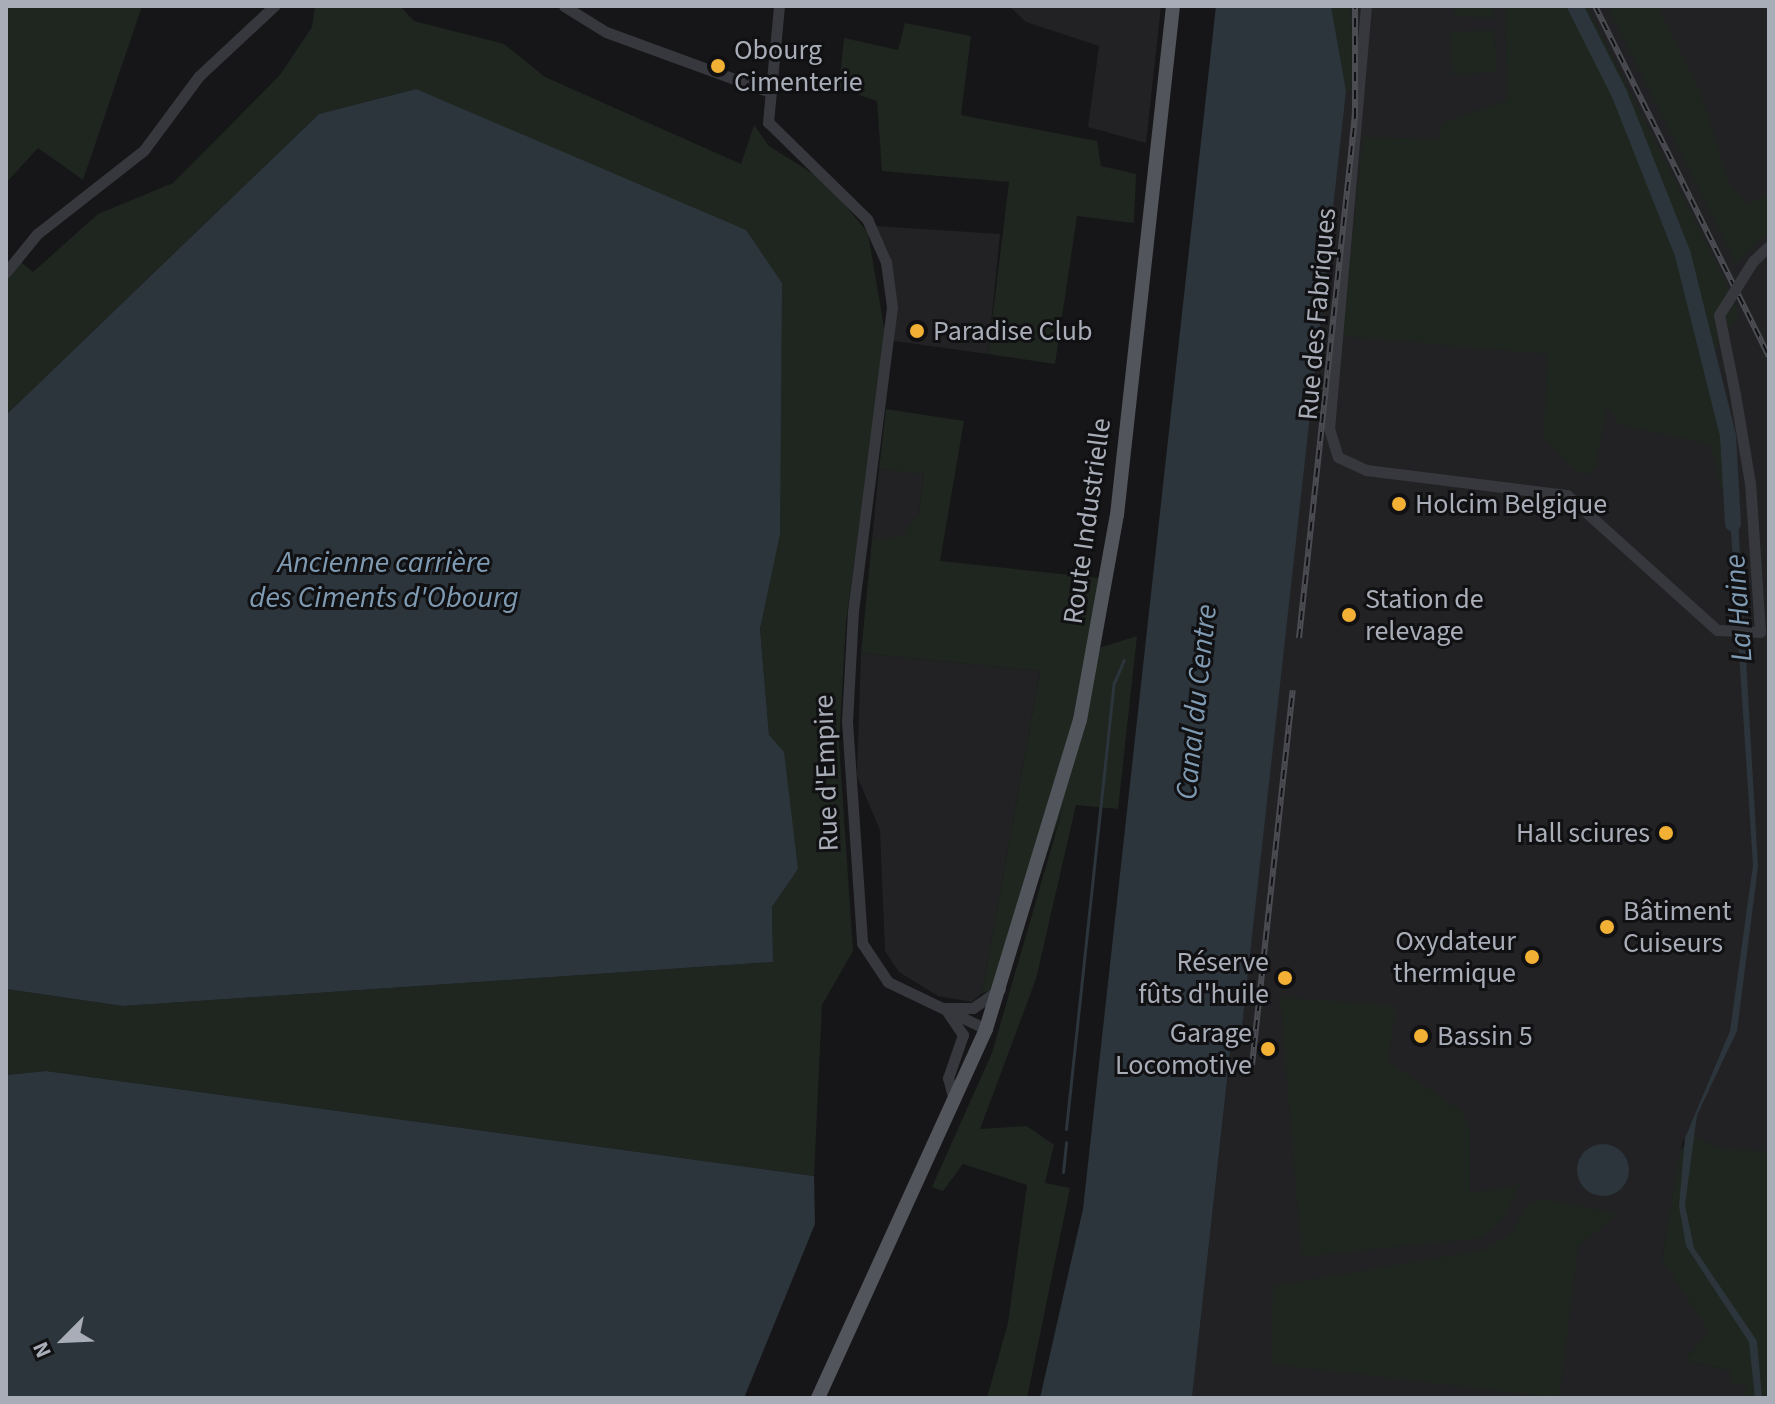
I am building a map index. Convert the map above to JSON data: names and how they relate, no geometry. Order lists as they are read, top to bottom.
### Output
{
  "streets": {
    "main road": ["Route Industrielle"],
    "street": ["Rue des Fabriques", "Rue d'Empire"]
  },
  "crossings": [
    ["Route Industrielle", "Rue d'Empire"]
  ],
  "water": ["Ancienne carrière des Ciments d'Obourg", "La Haine", "Canal du Centre"],
  "places": [
    "Obourg Cimenterie",
    "Paradise Club",
    "Holcim Belgique",
    "Station de relevage",
    "Hall sciures",
    "Bâtiment Cuiseurs",
    "Oxydateur thermique",
    "Réserve fûts d'huile",
    "Bassin 5",
    "Garage Locomotive"
  ],
  "north": "bottom left"
}
